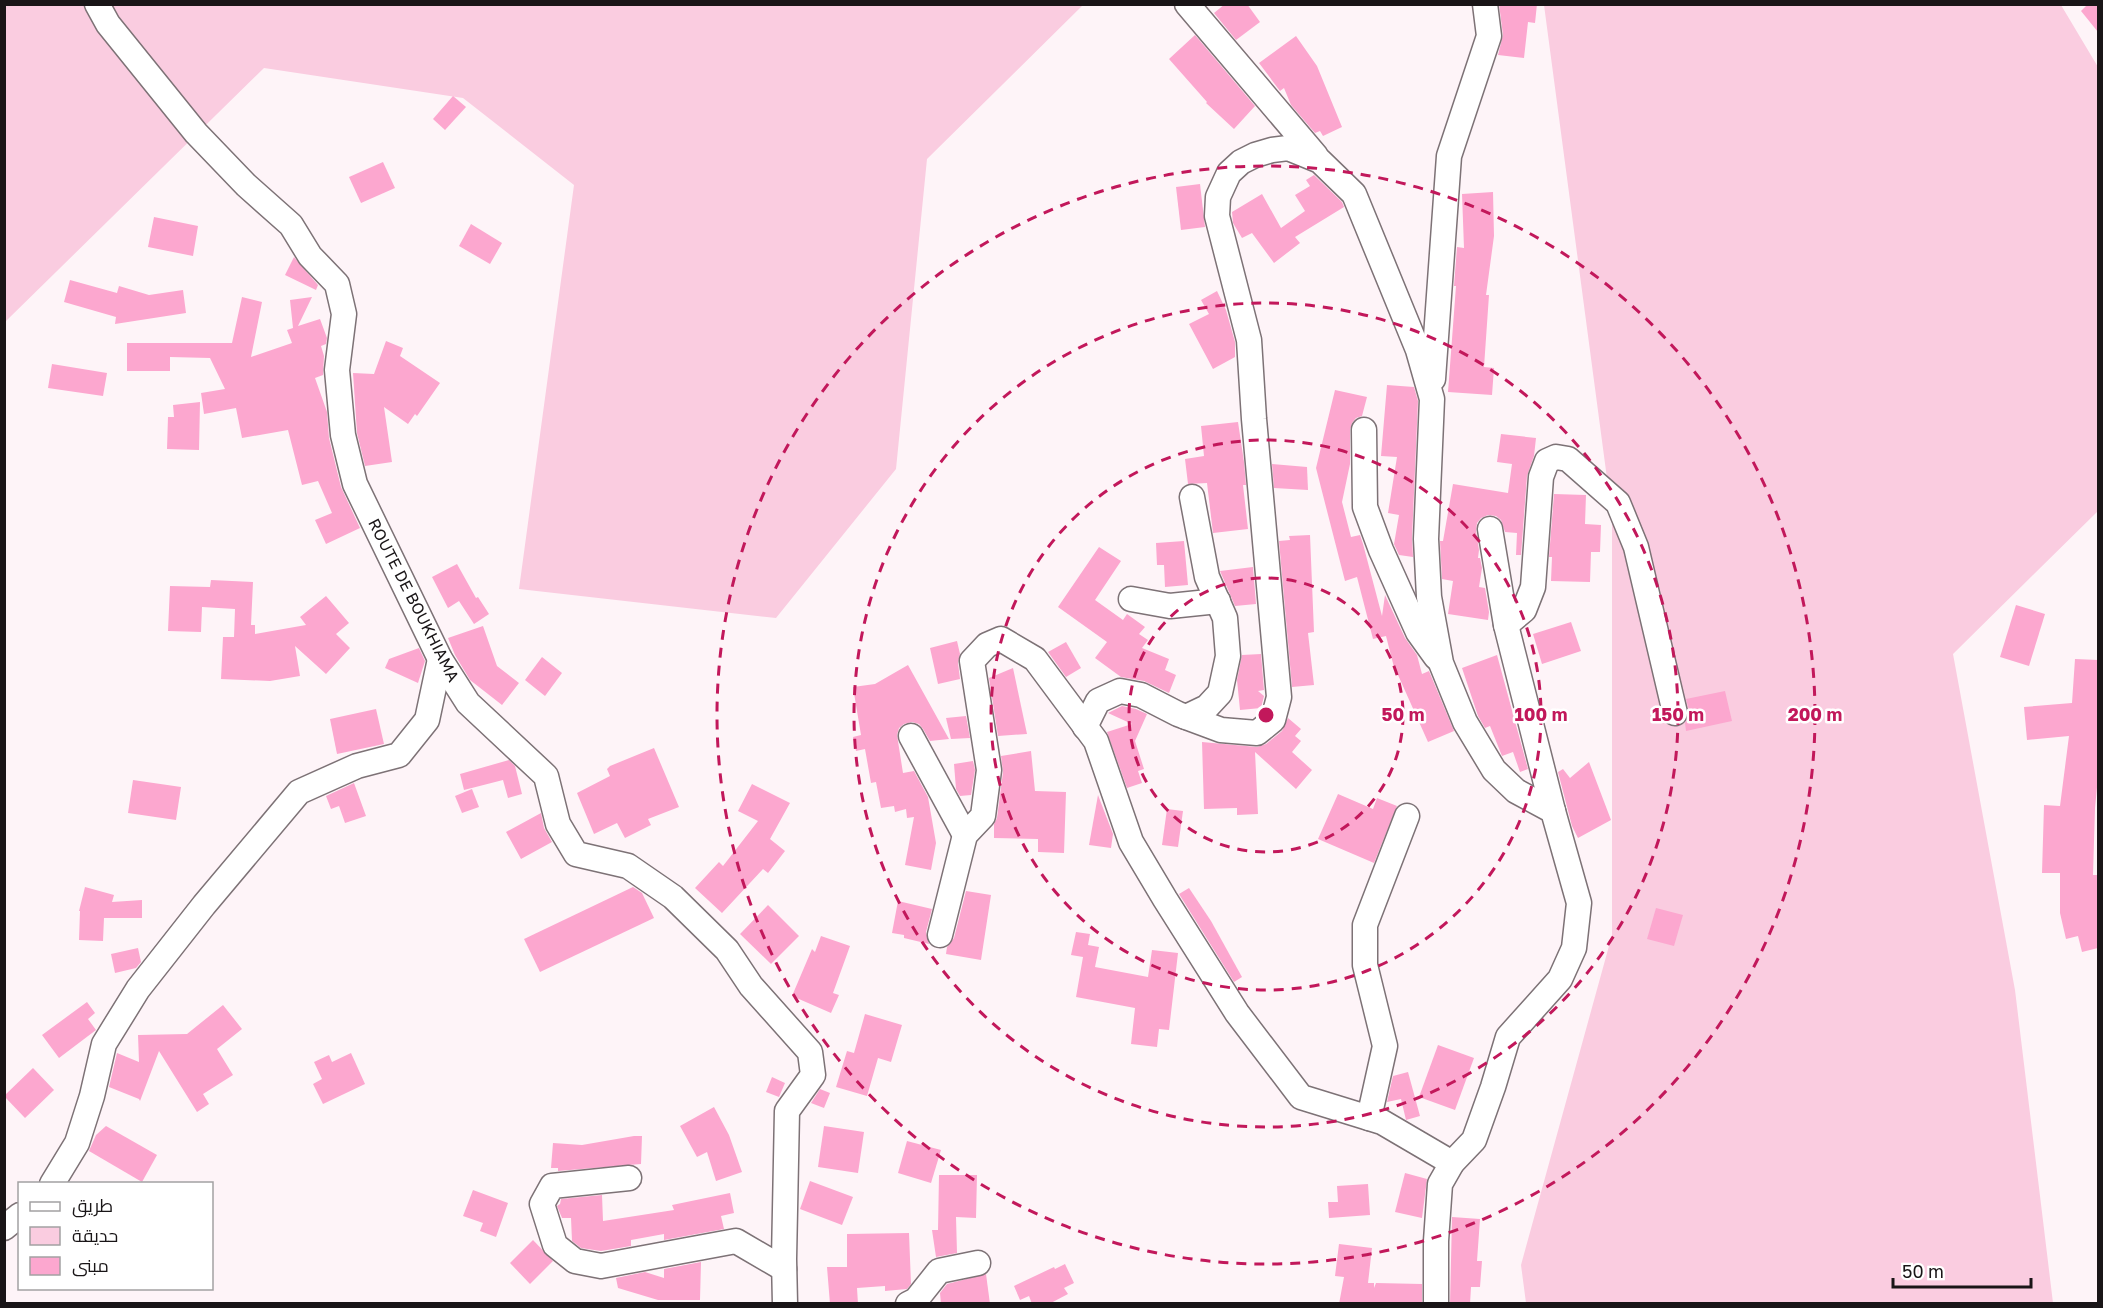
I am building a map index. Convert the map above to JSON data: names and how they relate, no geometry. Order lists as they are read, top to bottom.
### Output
{
  "streets": {
    "street": ["ROUTE DE BOUKHIAMA"]
  },
  "legend": ["طريق", "حديقة", "مبنى"],
  "scale_bar": "50 m",
  "rings": [
    "50 m",
    "100 m",
    "150 m",
    "200 m"
  ]
}
